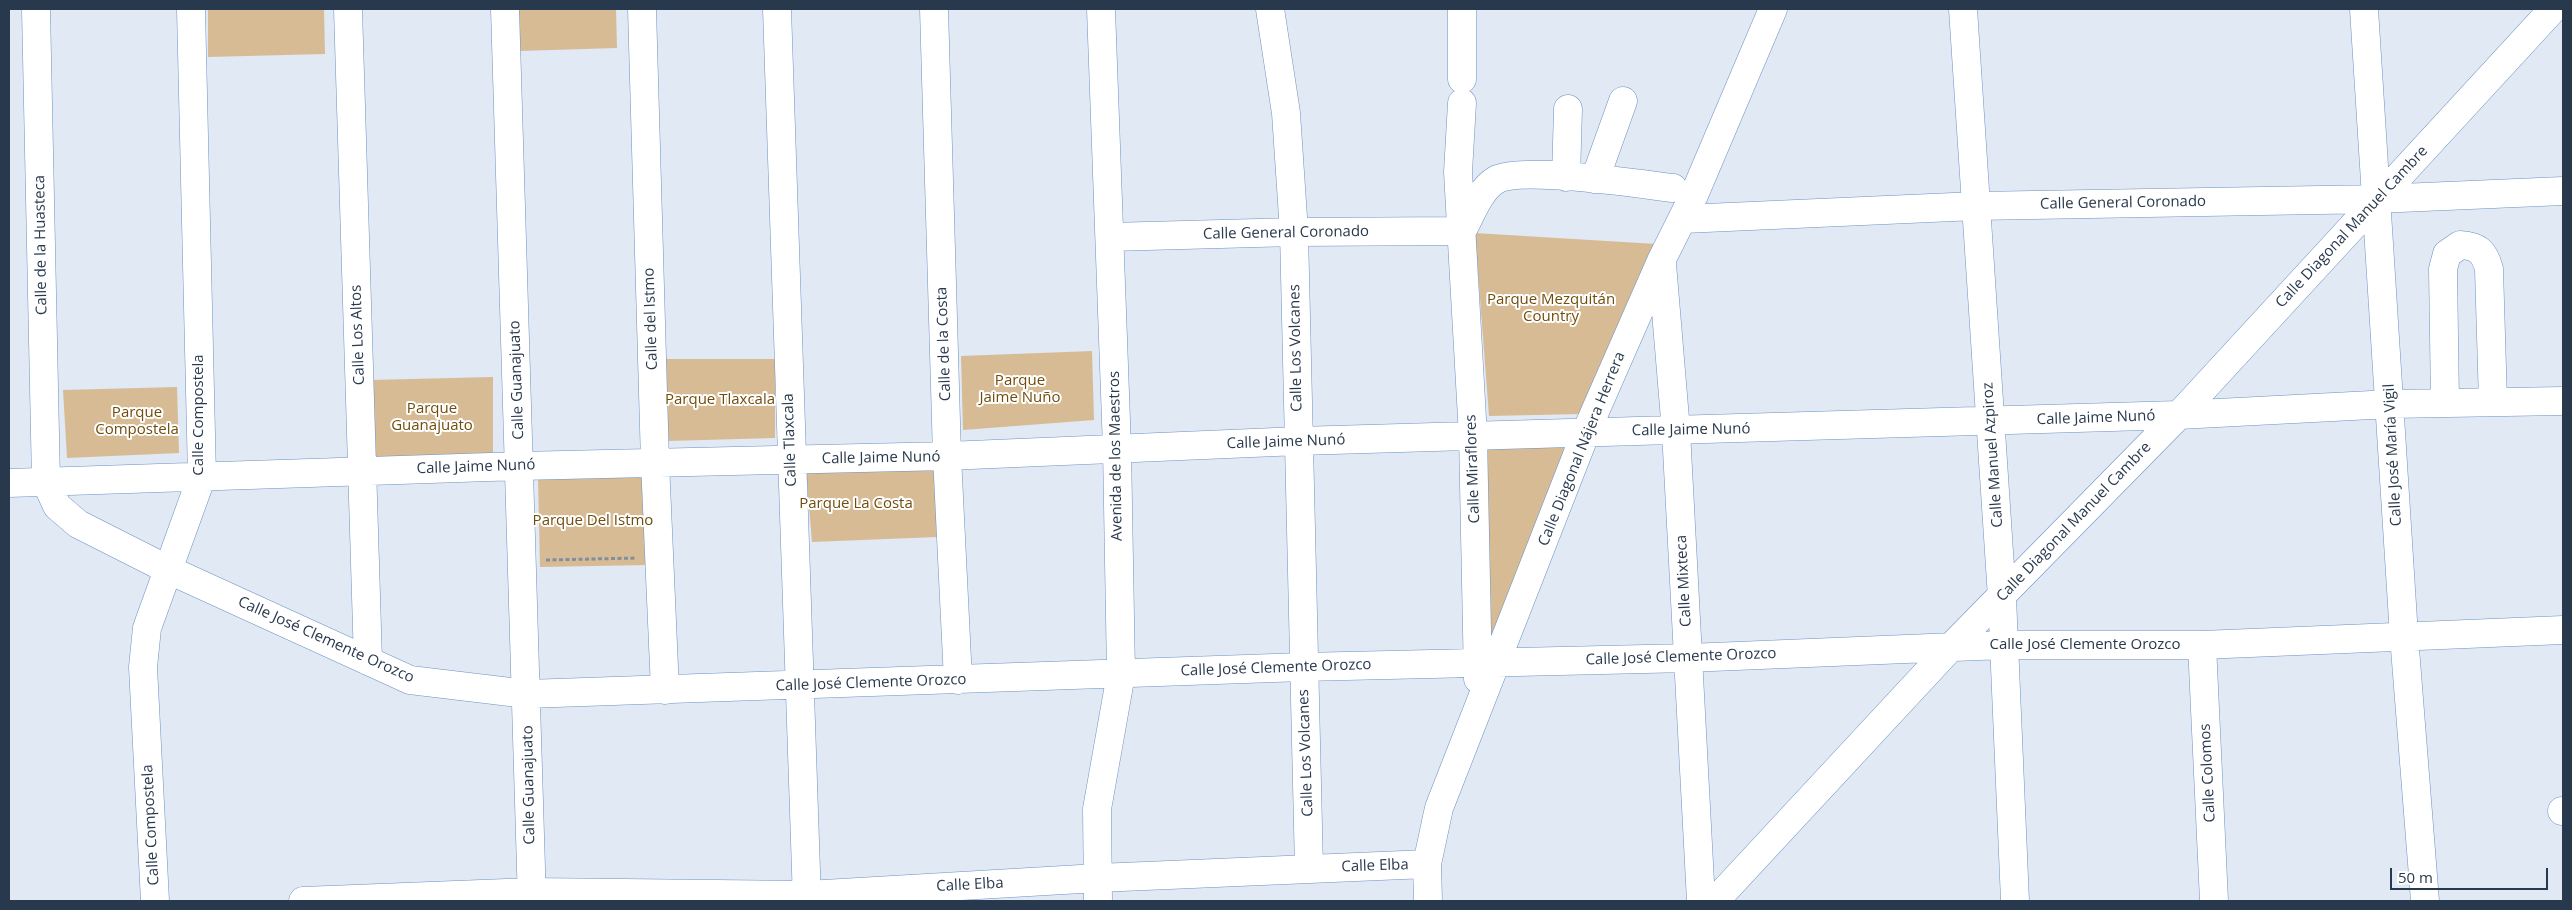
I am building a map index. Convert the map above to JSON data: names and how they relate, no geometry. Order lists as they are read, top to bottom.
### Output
{
  "streets": {
    "street": [
      "Calle General Coronado",
      "Calle Diagonal Manuel Cambre",
      "Calle de la Huasteca",
      "Calle del Istmo",
      "Calle Los Altos",
      "Calle de la Costa",
      "Calle Los Volcanes",
      "Calle Guanajuato",
      "Calle Compostela",
      "Calle Jaime Nunó",
      "Calle Tlaxcala",
      "Calle Diagonal Nájera Herrera",
      "Calle Manuel Azpiroz",
      "Calle José María Vigil",
      "Avenida de los Maestros",
      "Calle Miraflores",
      "Calle Mixteca",
      "Calle José Clemente Orozco",
      "Calle Colomos",
      "Calle Elba"
    ]
  },
  "crossings": [
    ["Calle General Coronado", "Calle Diagonal Manuel Cambre"],
    ["Calle General Coronado", "Calle Los Volcanes"],
    ["Calle General Coronado", "Calle Diagonal Nájera Herrera"],
    ["Calle General Coronado", "Calle Manuel Azpiroz"],
    ["Calle General Coronado", "Calle José María Vigil"],
    ["Calle General Coronado", "Avenida de los Maestros"],
    ["Calle General Coronado", "Calle Miraflores"],
    ["Calle Diagonal Manuel Cambre", "Calle Jaime Nunó"],
    ["Calle Diagonal Manuel Cambre", "Calle Manuel Azpiroz"],
    ["Calle Diagonal Manuel Cambre", "Calle José María Vigil"],
    ["Calle Diagonal Manuel Cambre", "Calle José Clemente Orozco"],
    ["Calle de la Huasteca", "Calle Jaime Nunó"],
    ["Calle de la Huasteca", "Calle José Clemente Orozco"],
    ["Calle del Istmo", "Calle Jaime Nunó"],
    ["Calle del Istmo", "Calle José Clemente Orozco"],
    ["Calle Los Altos", "Calle Jaime Nunó"],
    ["Calle Los Altos", "Calle José Clemente Orozco"],
    ["Calle de la Costa", "Calle Jaime Nunó"],
    ["Calle de la Costa", "Calle José Clemente Orozco"],
    ["Calle Los Volcanes", "Calle Jaime Nunó"],
    ["Calle Los Volcanes", "Calle José Clemente Orozco"],
    ["Calle Los Volcanes", "Calle Elba"],
    ["Calle Guanajuato", "Calle Jaime Nunó"],
    ["Calle Guanajuato", "Calle José Clemente Orozco"],
    ["Calle Guanajuato", "Calle Elba"],
    ["Calle Compostela", "Calle Jaime Nunó"],
    ["Calle Compostela", "Calle José Clemente Orozco"],
    ["Calle Jaime Nunó", "Calle Tlaxcala"],
    ["Calle Jaime Nunó", "Calle Diagonal Nájera Herrera"],
    ["Calle Jaime Nunó", "Calle Manuel Azpiroz"],
    ["Calle Jaime Nunó", "Calle José María Vigil"],
    ["Calle Jaime Nunó", "Avenida de los Maestros"],
    ["Calle Jaime Nunó", "Calle Miraflores"],
    ["Calle Jaime Nunó", "Calle Mixteca"],
    ["Calle Jaime Nunó", "Calle José Clemente Orozco"],
    ["Calle Tlaxcala", "Calle José Clemente Orozco"],
    ["Calle Tlaxcala", "Calle Elba"],
    ["Calle Diagonal Nájera Herrera", "Calle Miraflores"],
    ["Calle Diagonal Nájera Herrera", "Calle Mixteca"],
    ["Calle Diagonal Nájera Herrera", "Calle José Clemente Orozco"],
    ["Calle Diagonal Nájera Herrera", "Calle Elba"],
    ["Calle Manuel Azpiroz", "Calle José Clemente Orozco"],
    ["Calle José María Vigil", "Calle José Clemente Orozco"],
    ["Avenida de los Maestros", "Calle José Clemente Orozco"],
    ["Avenida de los Maestros", "Calle Elba"],
    ["Calle Miraflores", "Calle José Clemente Orozco"],
    ["Calle Mixteca", "Calle José Clemente Orozco"],
    ["Calle José Clemente Orozco", "Calle Colomos"]
  ],
  "parks": [
    "Parque Mezquitán Country",
    "Parque Jaime Nuño",
    "Parque Tlaxcala",
    "Parque Guanajuato",
    "Parque Compostela",
    "Parque La Costa",
    "Parque Del Istmo"
  ],
  "scale_bar": "50 m"
}
